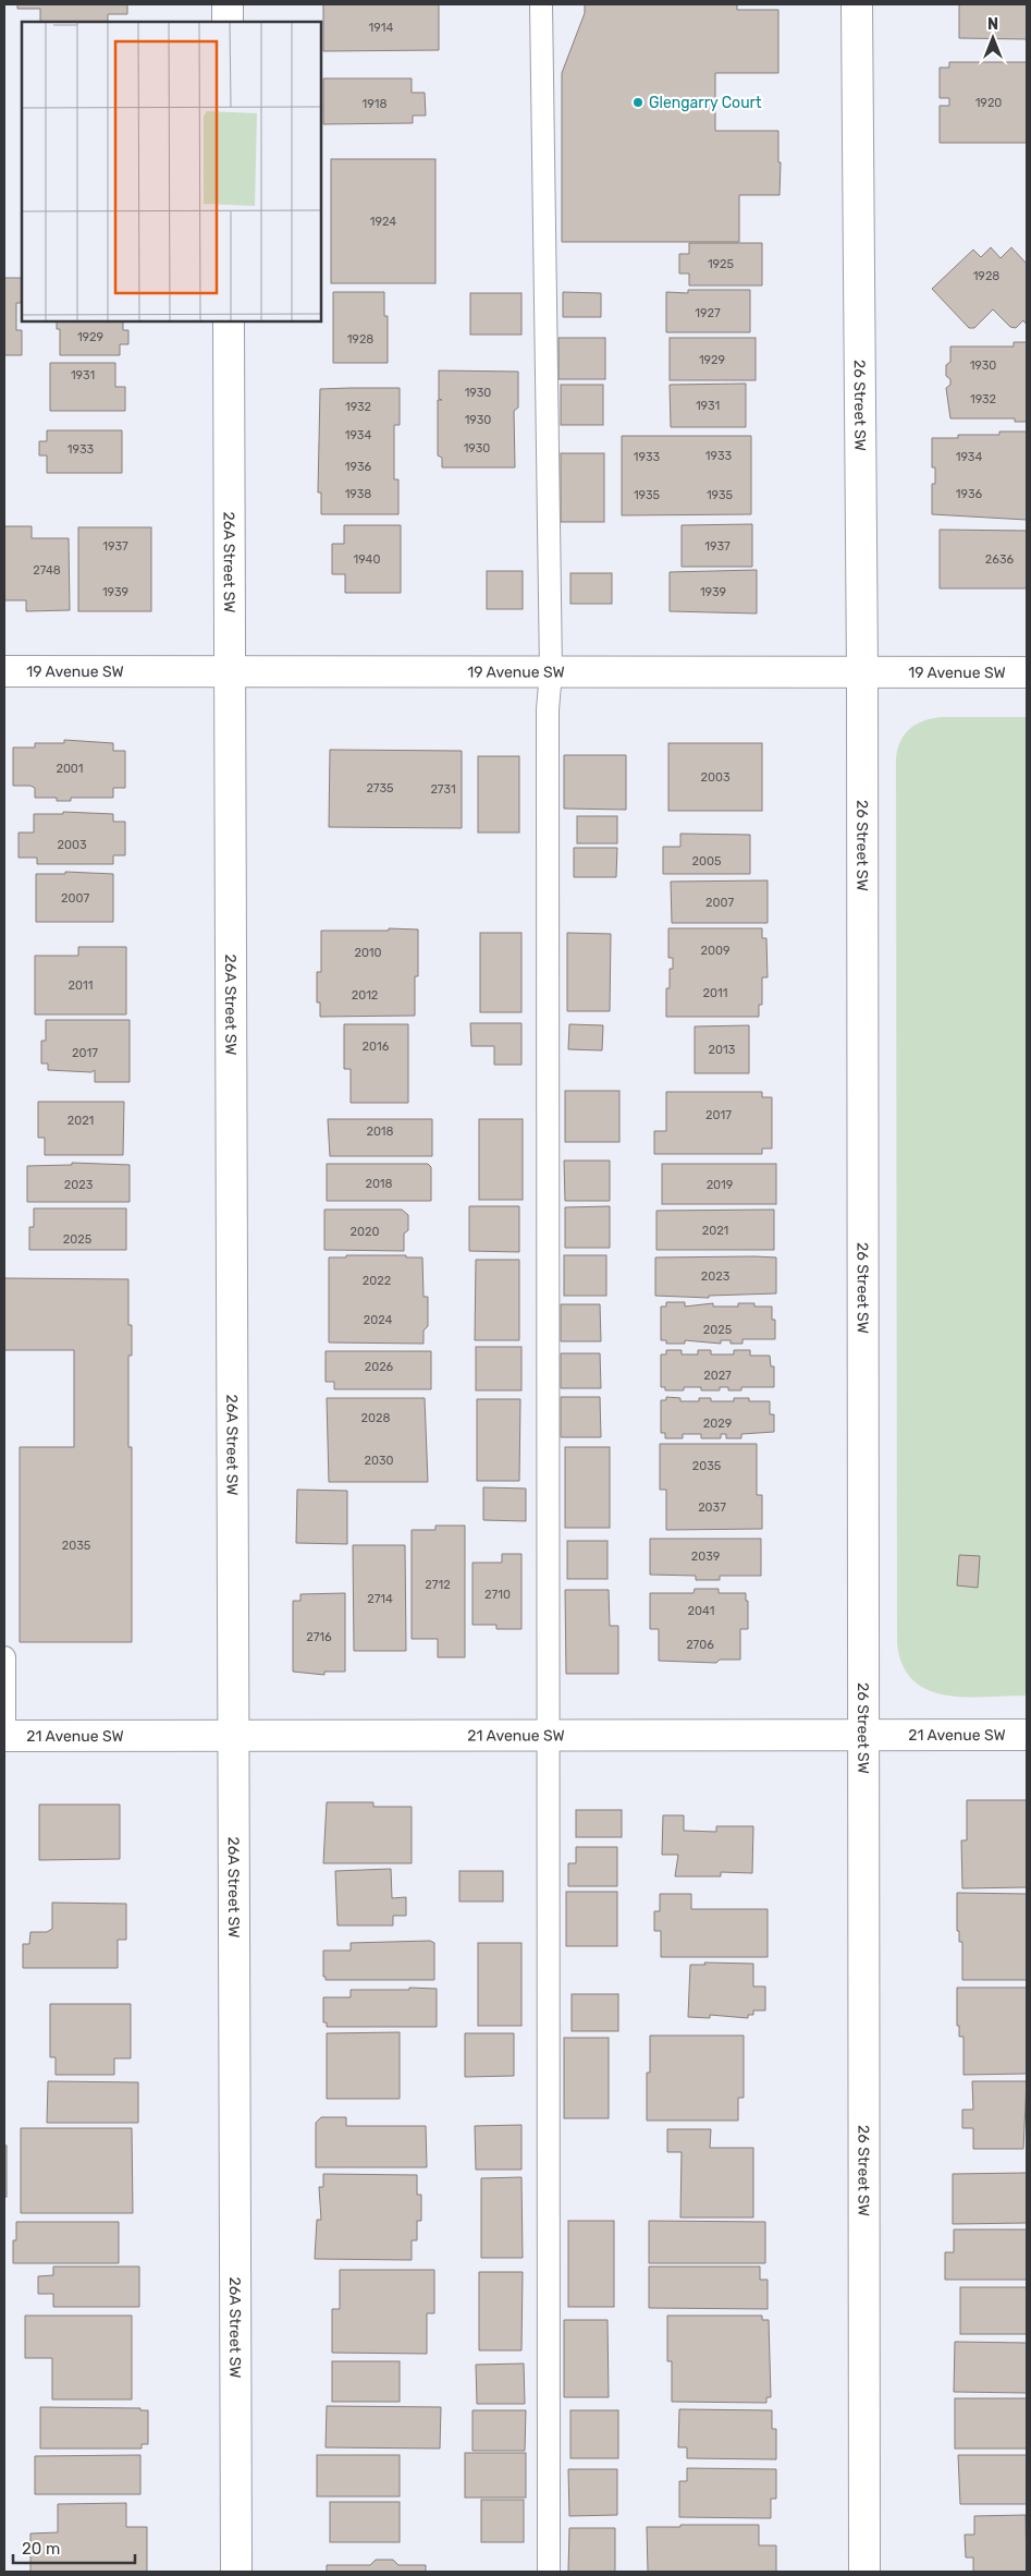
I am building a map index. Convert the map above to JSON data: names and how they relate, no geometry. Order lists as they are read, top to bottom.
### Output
{
  "streets": {
    "street": [
      "26 Street SW",
      "26A Street SW",
      "19 Avenue SW",
      "21 Avenue SW"
    ]
  },
  "crossings": [
    ["26 Street SW", "19 Avenue SW"],
    ["26 Street SW", "21 Avenue SW"],
    ["26A Street SW", "19 Avenue SW"],
    ["26A Street SW", "21 Avenue SW"]
  ],
  "places": ["Glengarry Court"],
  "house_numbers": [
    "1914",
    "1920",
    "1918",
    "1924",
    "1925",
    "1928",
    "1927",
    "1929",
    "1928",
    "1929",
    "1930",
    "1931",
    "1930",
    "1932",
    "1931",
    "1932",
    "1930",
    "1934",
    "1930",
    "1933",
    "1933",
    "1933",
    "1934",
    "1936",
    "1938",
    "1936",
    "1935",
    "1935",
    "1937",
    "1937",
    "1940",
    "2636",
    "2748",
    "1939",
    "1939",
    "2001",
    "2003",
    "2735",
    "2731",
    "2003",
    "2005",
    "2007",
    "2007",
    "2009",
    "2010",
    "2011",
    "2011",
    "2012",
    "2016",
    "2013",
    "2017",
    "2017",
    "2021",
    "2018",
    "2018",
    "2023",
    "2019",
    "2021",
    "2020",
    "2025",
    "2023",
    "2022",
    "2024",
    "2025",
    "2026",
    "2027",
    "2028",
    "2029",
    "2030",
    "2035",
    "2037",
    "2035",
    "2039",
    "2712",
    "2710",
    "2714",
    "2041",
    "2716",
    "2706"
  ],
  "scale_bar": "20 m",
  "north": "top"
}
